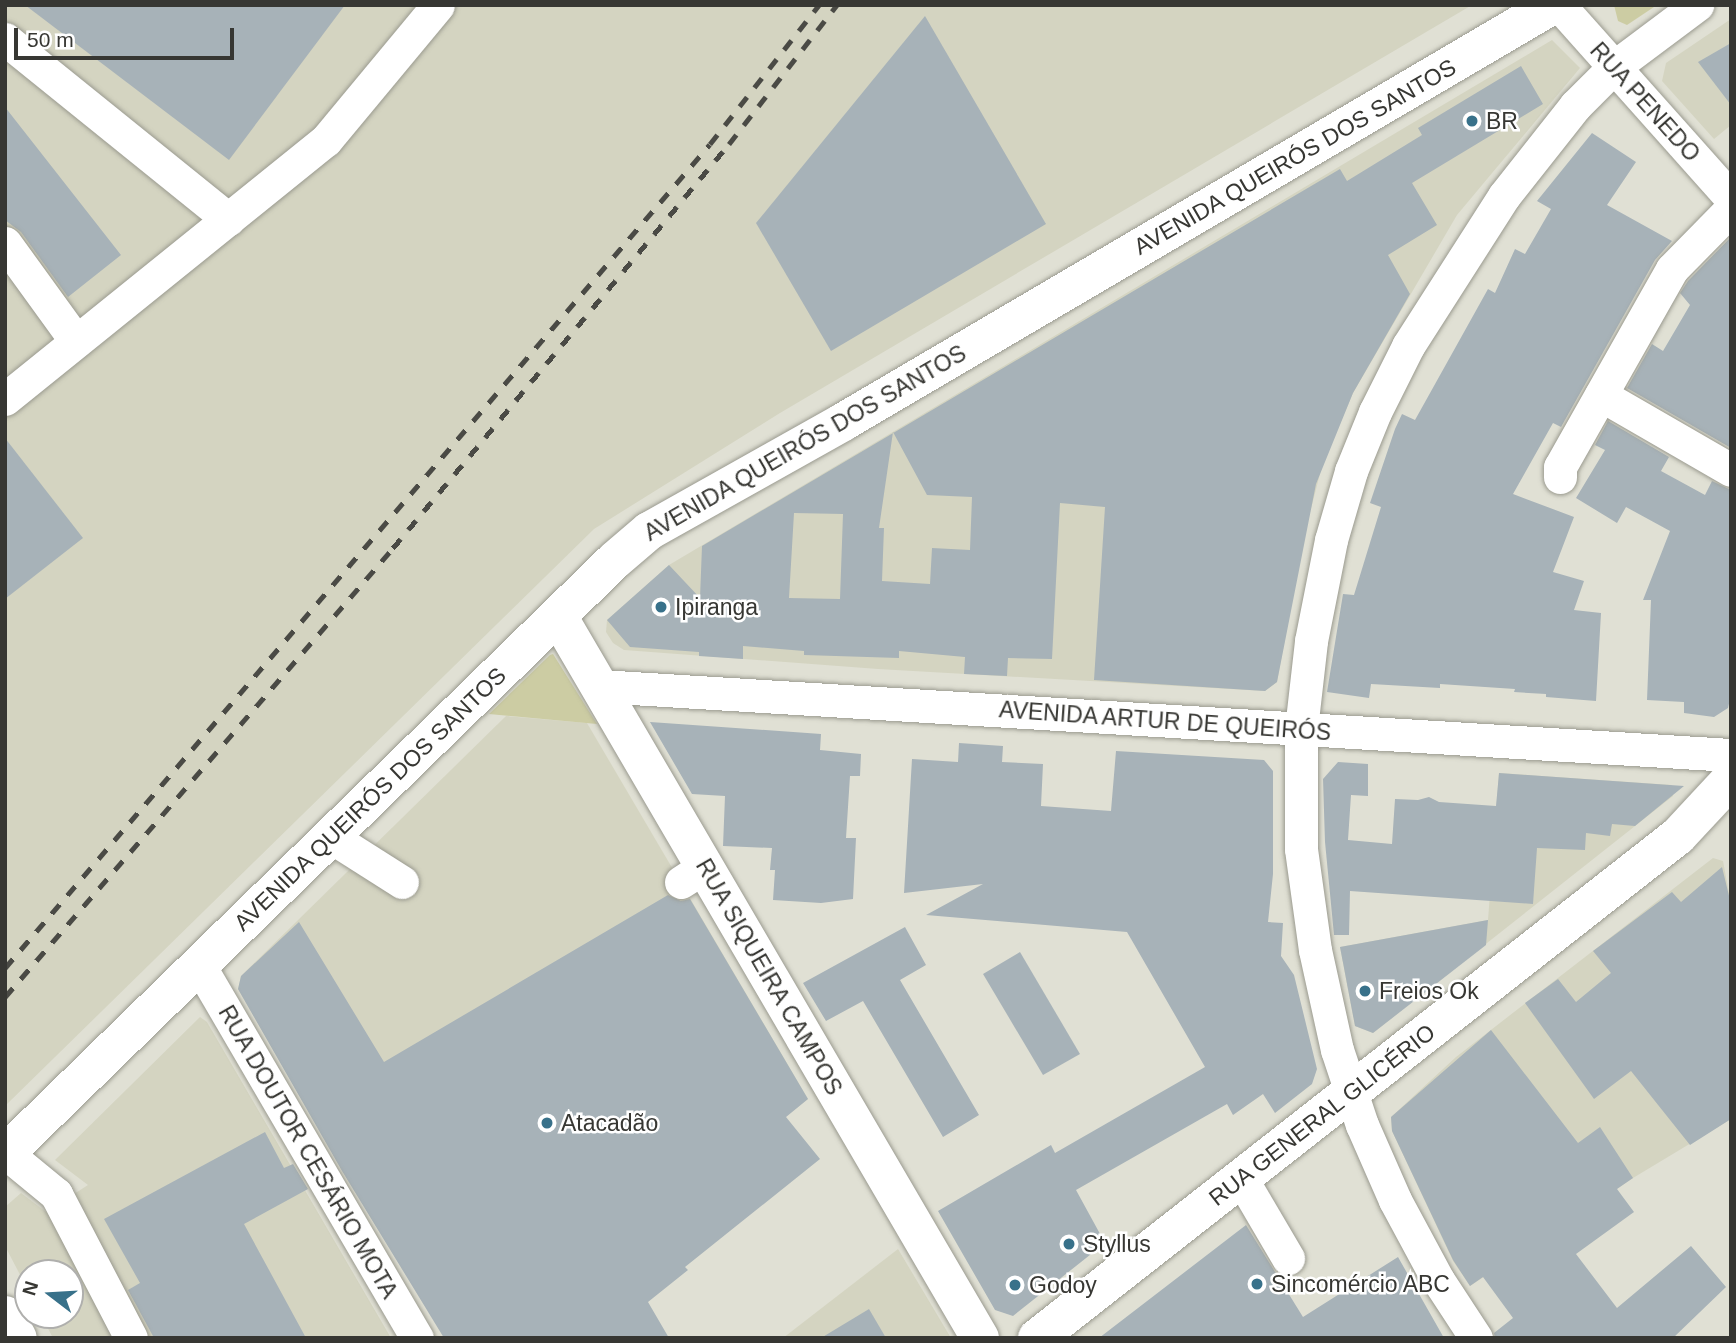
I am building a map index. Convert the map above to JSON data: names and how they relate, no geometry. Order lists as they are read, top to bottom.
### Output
{
  "streets": {
    "main road": ["AVENIDA QUEIRÓS DOS SANTOS", "RUA SIQUEIRA CAMPOS", "RUA GENERAL GLICÉRIO"],
    "street": ["RUA PENEDO", "AVENIDA ARTUR DE QUEIRÓS", "RUA DOUTOR CESÁRIO MOTA"]
  },
  "crossings": [
    ["AVENIDA QUEIRÓS DOS SANTOS", "RUA SIQUEIRA CAMPOS"],
    ["AVENIDA QUEIRÓS DOS SANTOS", "RUA DOUTOR CESÁRIO MOTA"],
    ["AVENIDA ARTUR DE QUEIRÓS", "RUA SIQUEIRA CAMPOS"]
  ],
  "places": [
    "BR",
    "Ipiranga",
    "Freios Ok",
    "Atacadão",
    "Styllus",
    "Sincomércio ABC",
    "Godoy"
  ],
  "scale_bar": "50 m",
  "north": "left"
}
